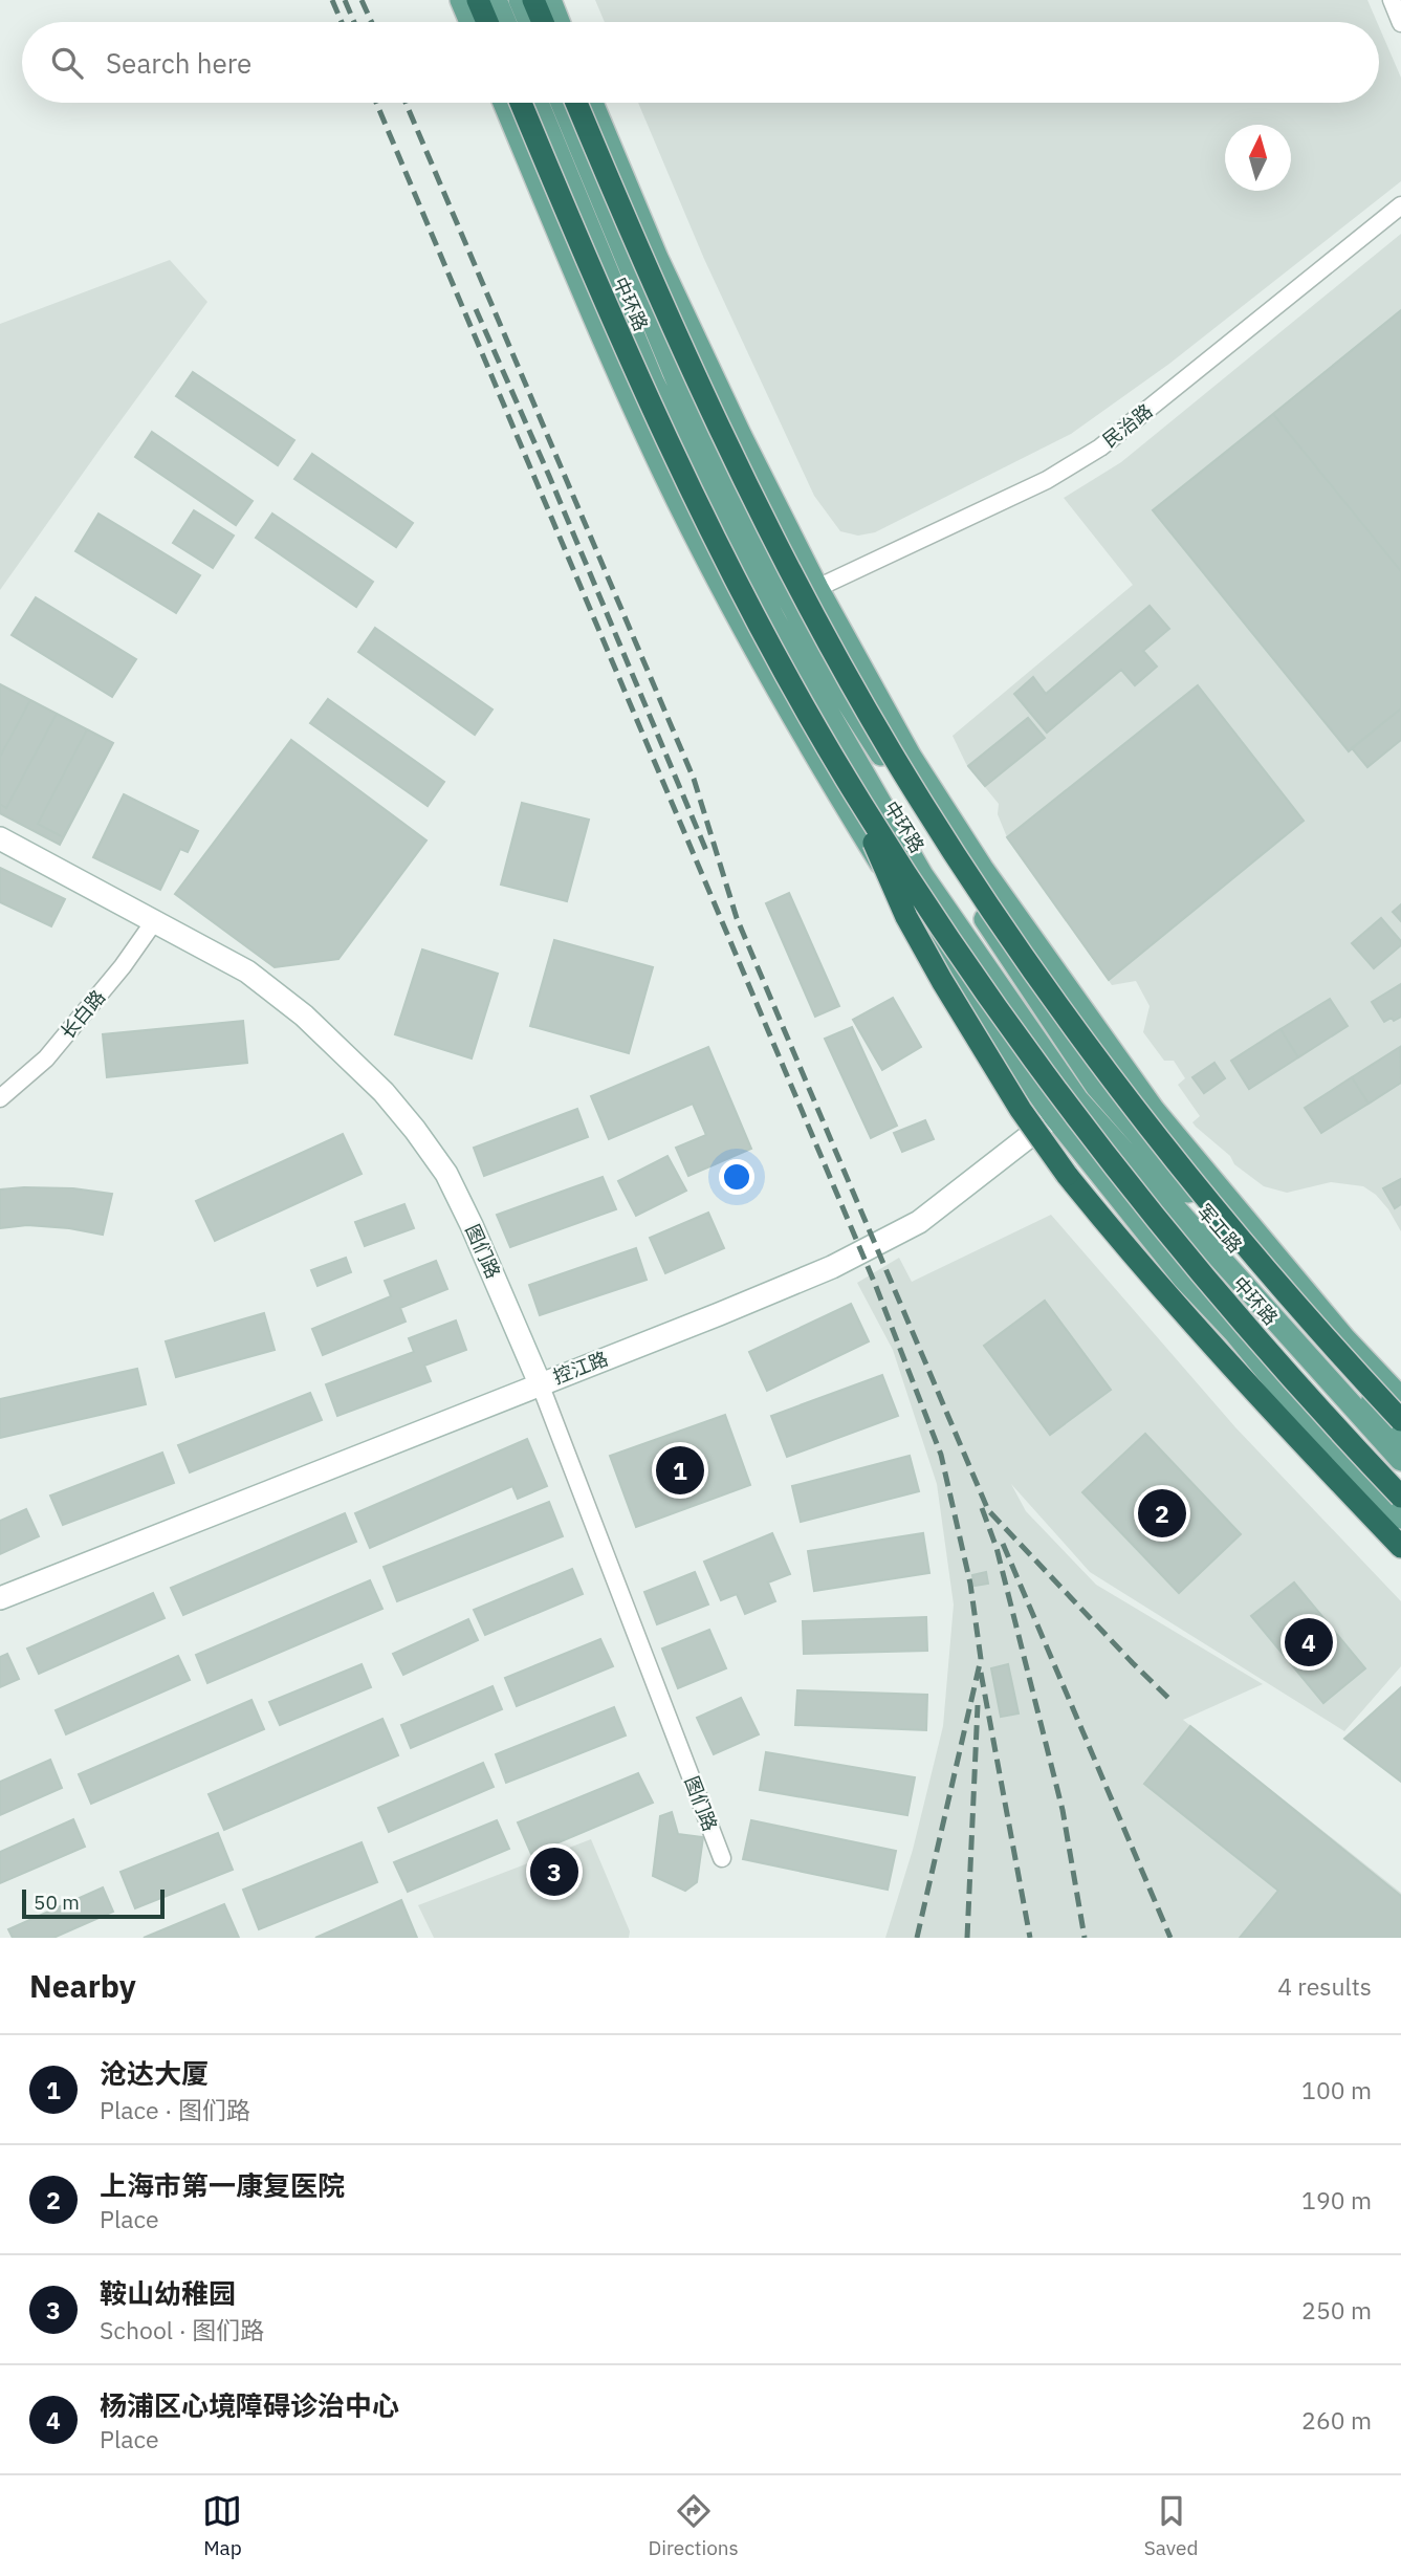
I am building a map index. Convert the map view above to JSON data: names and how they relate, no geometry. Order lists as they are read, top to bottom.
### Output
{
  "streets": {
    "highway": ["中环路"],
    "main road": ["军工路", "图们路", "控江路"],
    "street": ["民治路", "长白路"]
  },
  "crossings": [
    ["民治路", "军工路"],
    ["长白路", "图们路"],
    ["军工路", "控江路"],
    ["图们路", "控江路"]
  ],
  "scale_bar": "50 m",
  "north": "top",
  "page": {
    "search": "Search here",
    "pins": [
      "1",
      "2",
      "4",
      "3"
    ],
    "scale": "50 m",
    "heading": ["Nearby", "4 results"],
    "list": [
      {
        "mark": "1",
        "name": "沧达大厦",
        "note": "Place · 图们路",
        "value": "100 m"
      },
      {
        "mark": "2",
        "name": "上海市第一康复医院",
        "note": "Place",
        "value": "190 m"
      },
      {
        "mark": "3",
        "name": "鞍山幼稚园",
        "note": "School · 图们路",
        "value": "250 m"
      },
      {
        "mark": "4",
        "name": "杨浦区心境障碍诊治中心",
        "note": "Place",
        "value": "260 m"
      }
    ],
    "nav": ["Map", "Directions", "Saved"]
  }
}
